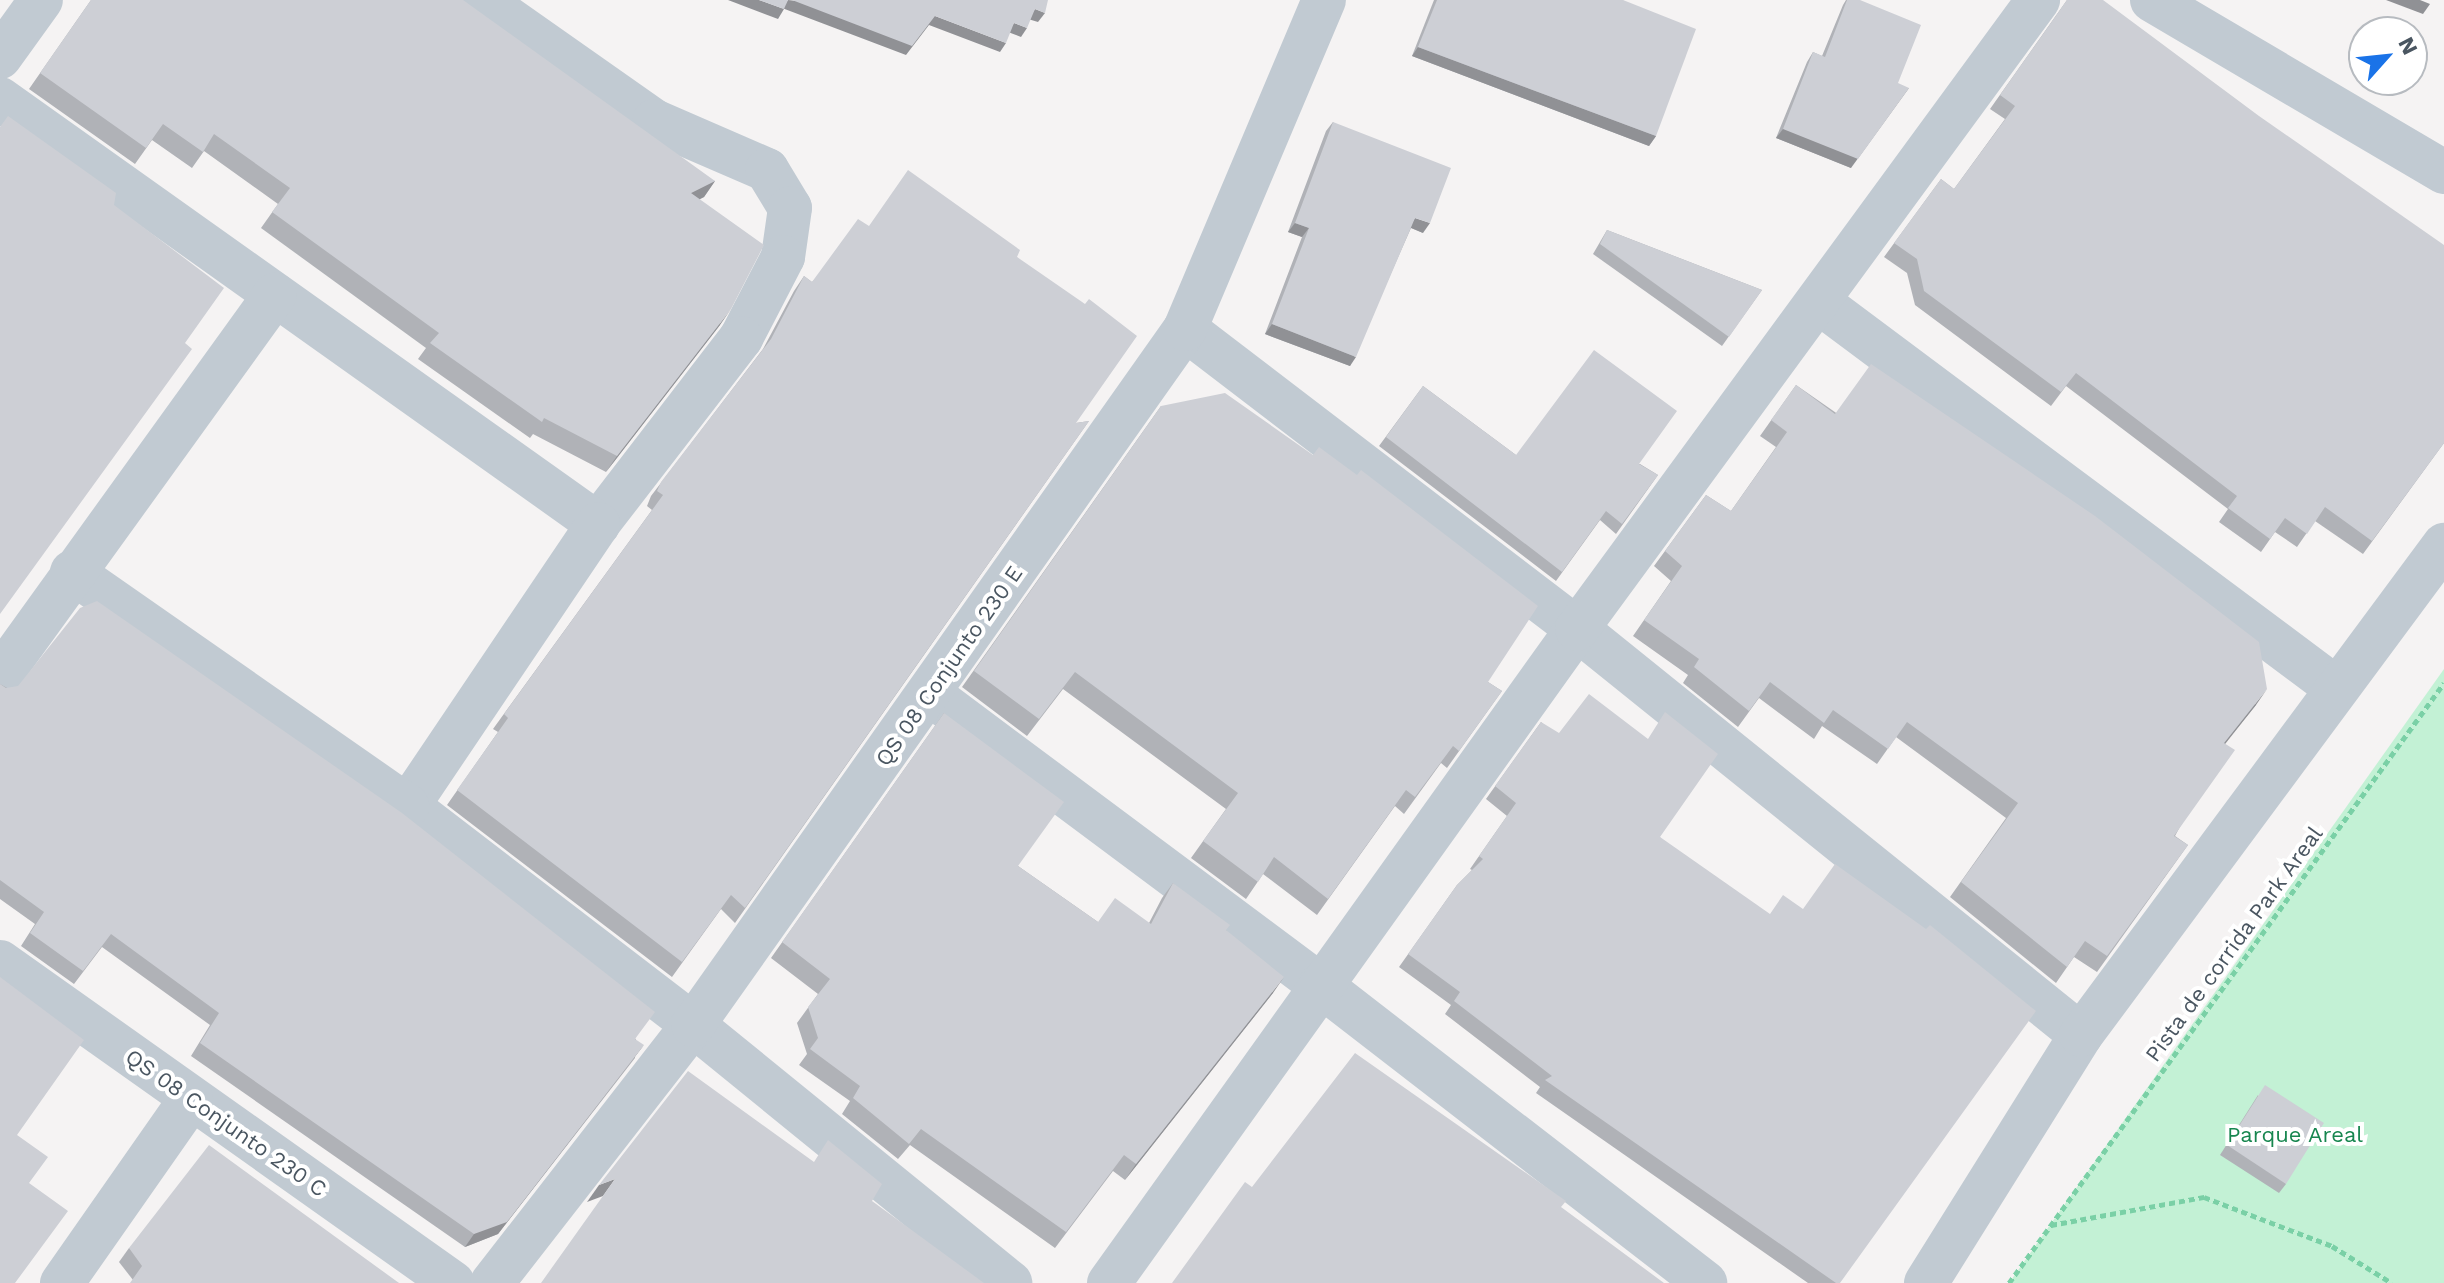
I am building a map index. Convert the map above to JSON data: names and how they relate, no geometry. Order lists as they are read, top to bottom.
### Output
{
  "streets": {
    "street": ["QS 08 Conjunto 230 E", "QS 08 Conjunto 230 C"],
    "path": ["Pista de corrida Park Areal"]
  },
  "parks": ["Parque Areal"],
  "north": "top right"
}
